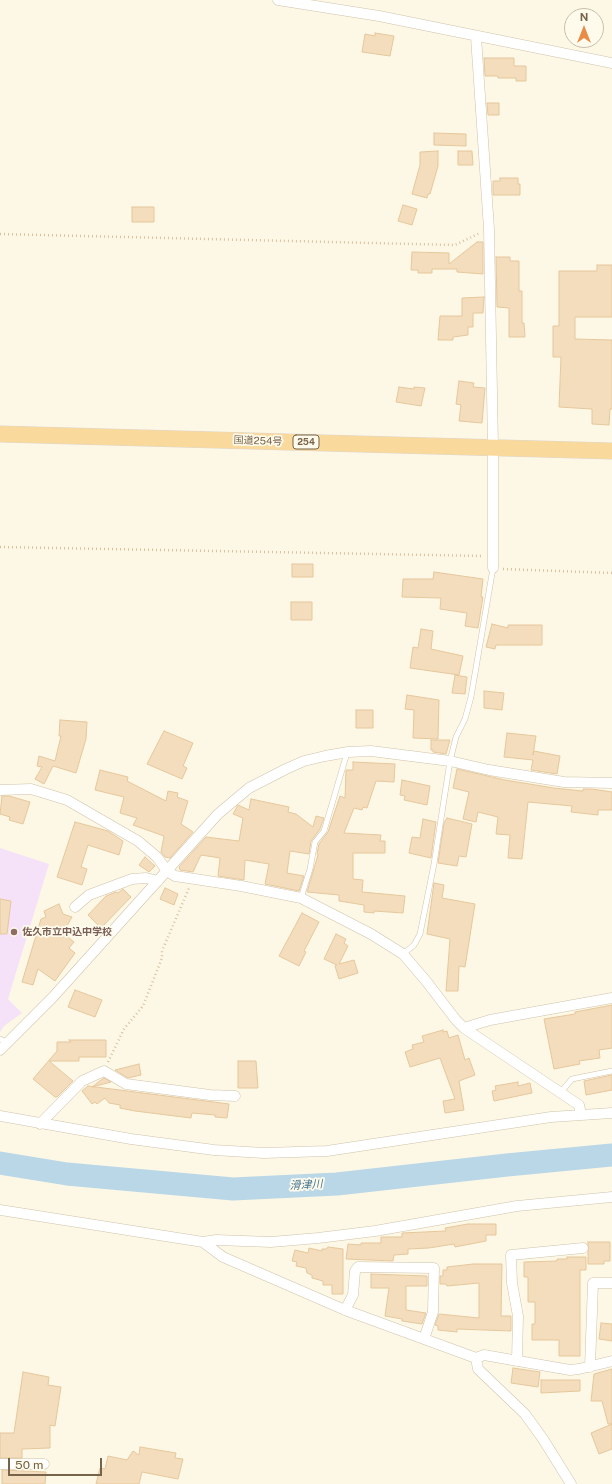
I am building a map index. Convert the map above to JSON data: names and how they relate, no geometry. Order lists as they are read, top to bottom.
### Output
{
  "streets": {
    "highway": ["国道254号", "254"]
  },
  "water": ["滑津川"],
  "places": ["佐久市立中込中学校"],
  "scale_bar": "50 m",
  "north": "top"
}
